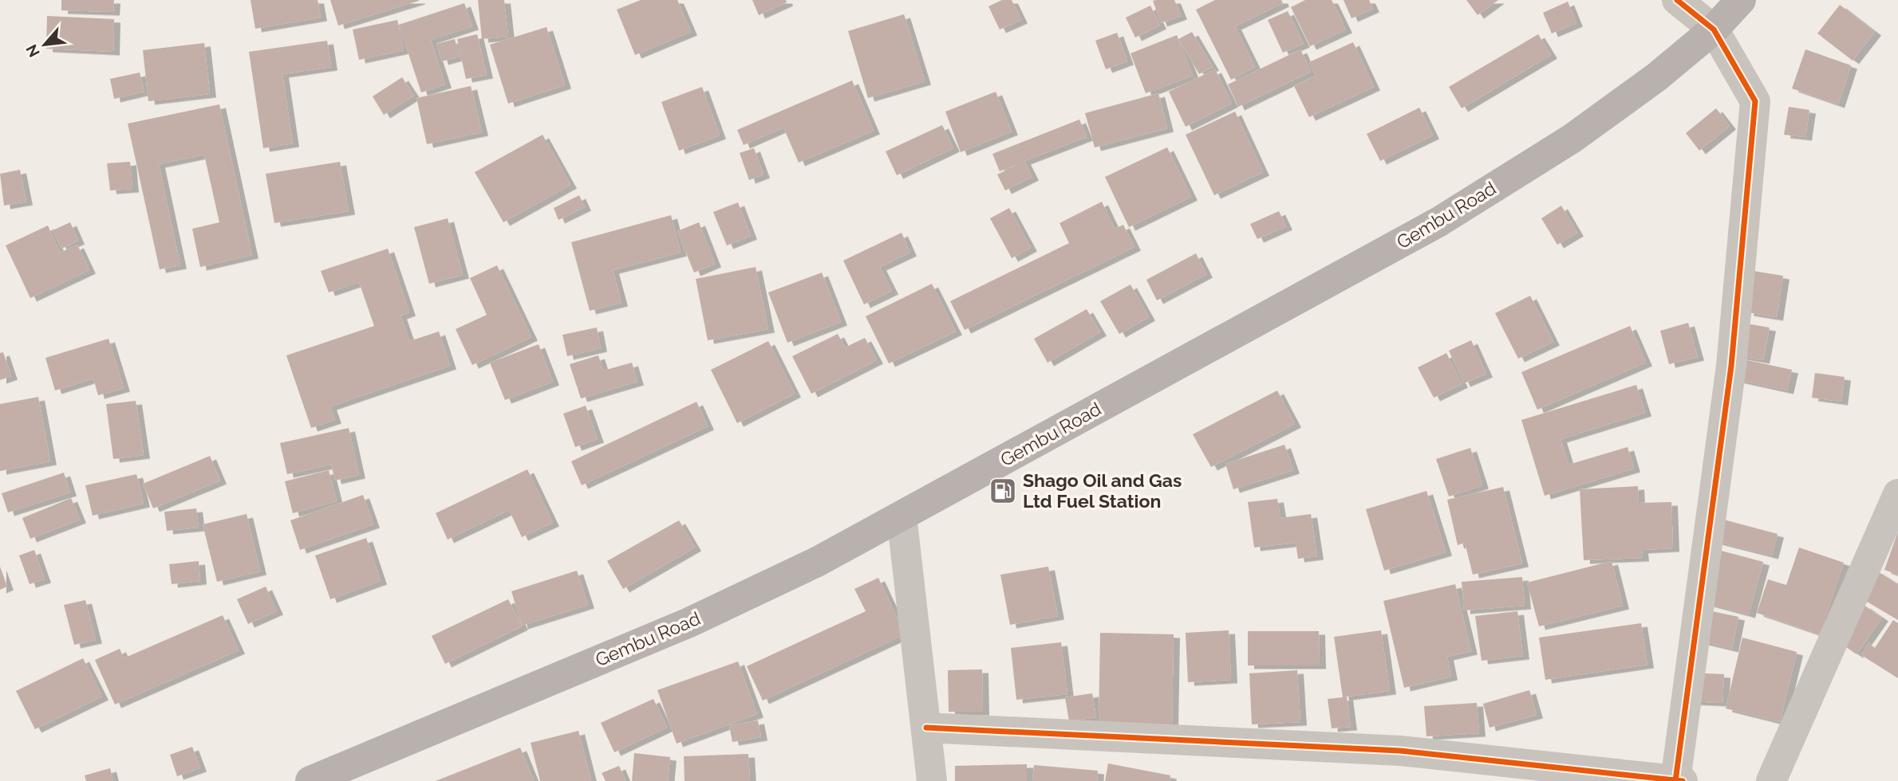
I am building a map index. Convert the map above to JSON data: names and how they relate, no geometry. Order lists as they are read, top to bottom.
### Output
{
  "streets": {
    "main road": ["Gembu Road"]
  },
  "places": {
    "fuel station": ["Shago Oil and Gas Ltd Fuel Station"]
  },
  "north": "bottom left"
}
